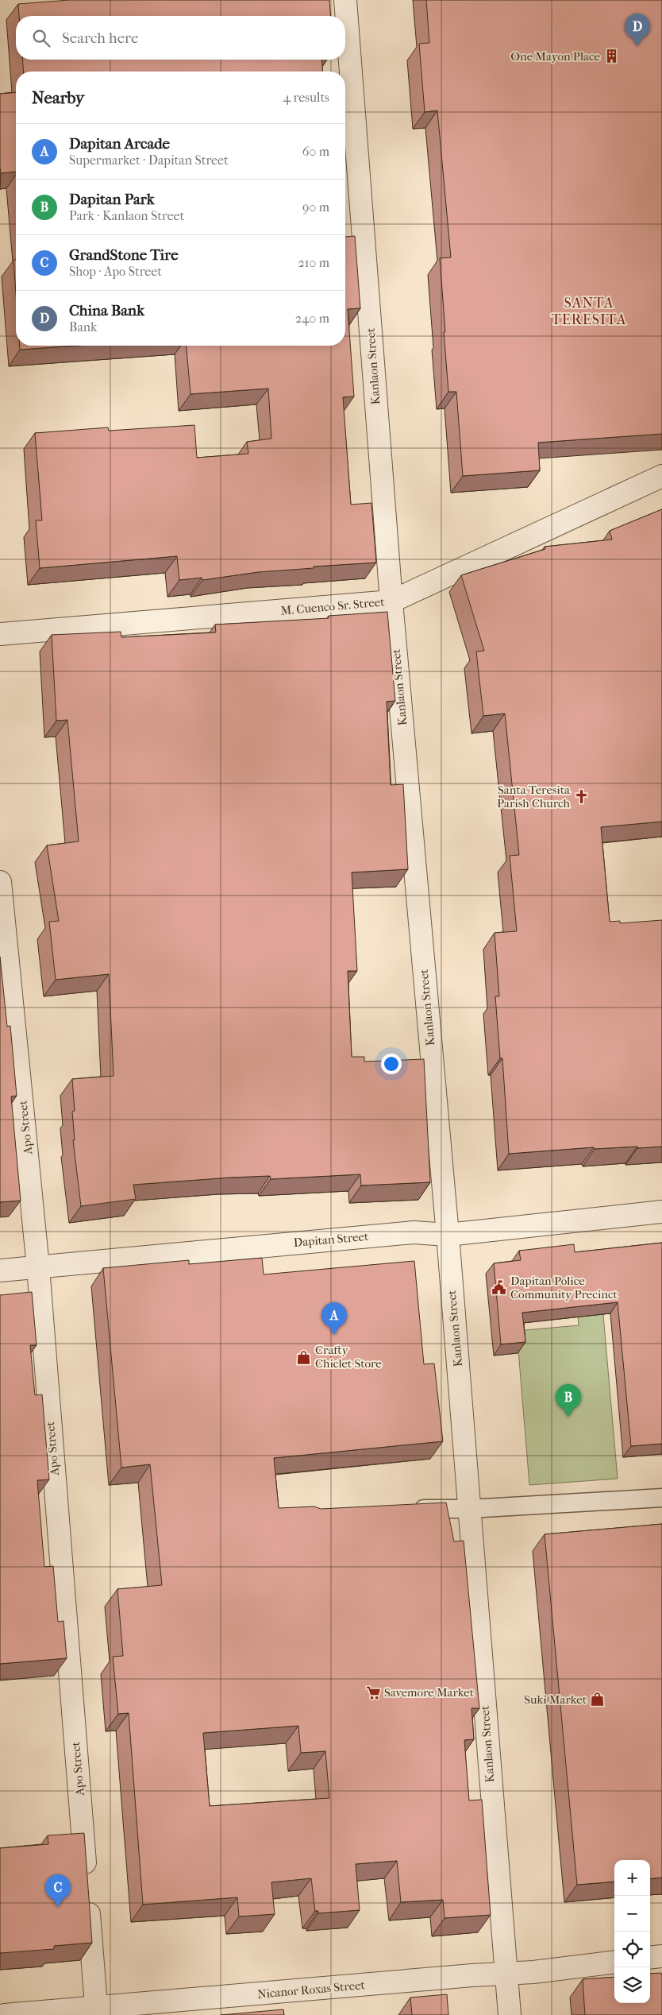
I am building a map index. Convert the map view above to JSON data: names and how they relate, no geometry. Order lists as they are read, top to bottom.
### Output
{
  "streets": {
    "street": [
      "Kanlaon Street",
      "M. Cuenco Sr. Street",
      "Apo Street",
      "Dapitan Street",
      "Nicanor Roxas Street"
    ]
  },
  "crossings": [
    ["Kanlaon Street", "M. Cuenco Sr. Street"],
    ["Kanlaon Street", "Dapitan Street"],
    ["Kanlaon Street", "Nicanor Roxas Street"],
    ["Apo Street", "Dapitan Street"],
    ["Apo Street", "Nicanor Roxas Street"]
  ],
  "districts": ["SANTA TERESITA"],
  "places": {
    "building": ["One Mayon Place"],
    "church": ["Santa Teresita Parish Church"],
    "public building": ["Dapitan Police Community Precinct"],
    "shop": ["Crafty Chiclet Store", "Suki Market"],
    "supermarket": ["Savemore Market"]
  },
  "page": {
    "pins": [
      "D",
      "A",
      "B",
      "C"
    ],
    "search": "Search here",
    "heading": ["Nearby", "4 results"],
    "list": [
      {
        "mark": "A",
        "name": "Dapitan Arcade",
        "note": "Supermarket · Dapitan Street",
        "value": "60 m"
      },
      {
        "mark": "B",
        "name": "Dapitan Park",
        "note": "Park · Kanlaon Street",
        "value": "90 m"
      },
      {
        "mark": "C",
        "name": "GrandStone Tire",
        "note": "Shop · Apo Street",
        "value": "210 m"
      },
      {
        "mark": "D",
        "name": "China Bank",
        "note": "Bank",
        "value": "240 m"
      }
    ],
    "map_buttons": ["+", "−"]
  }
}
